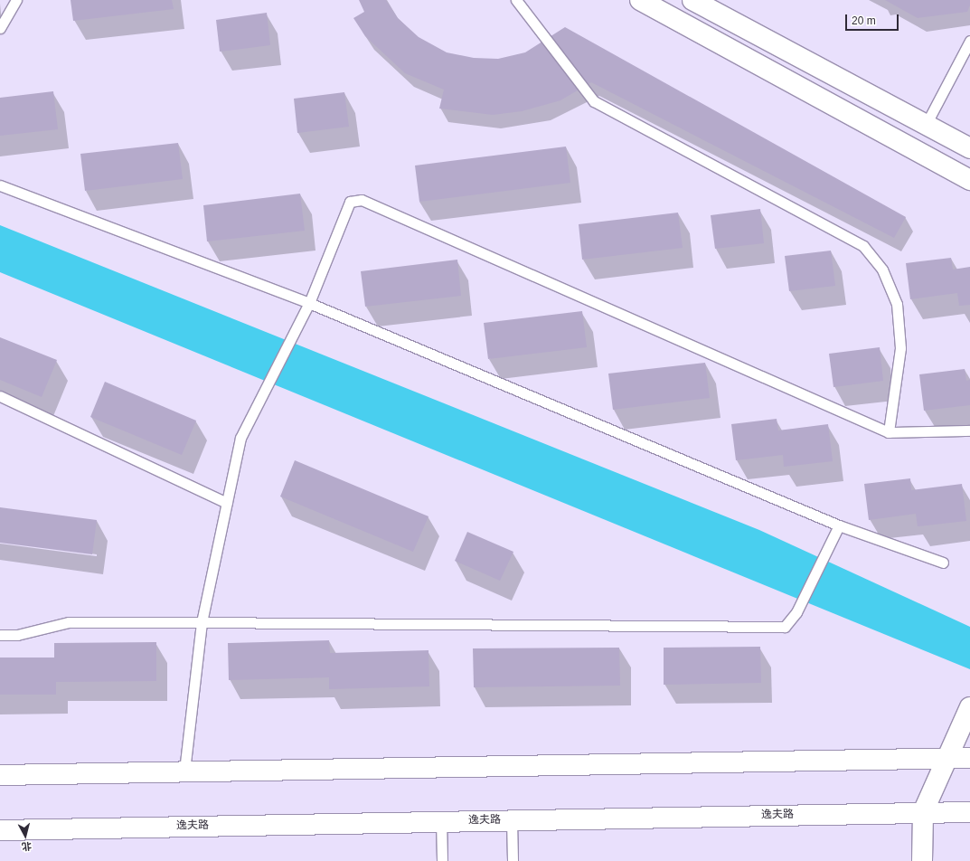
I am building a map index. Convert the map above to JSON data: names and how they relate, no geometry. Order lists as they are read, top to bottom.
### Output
{
  "streets": {
    "main road": ["逸夫路"]
  },
  "scale_bar": "20 m",
  "north": "bottom"
}
